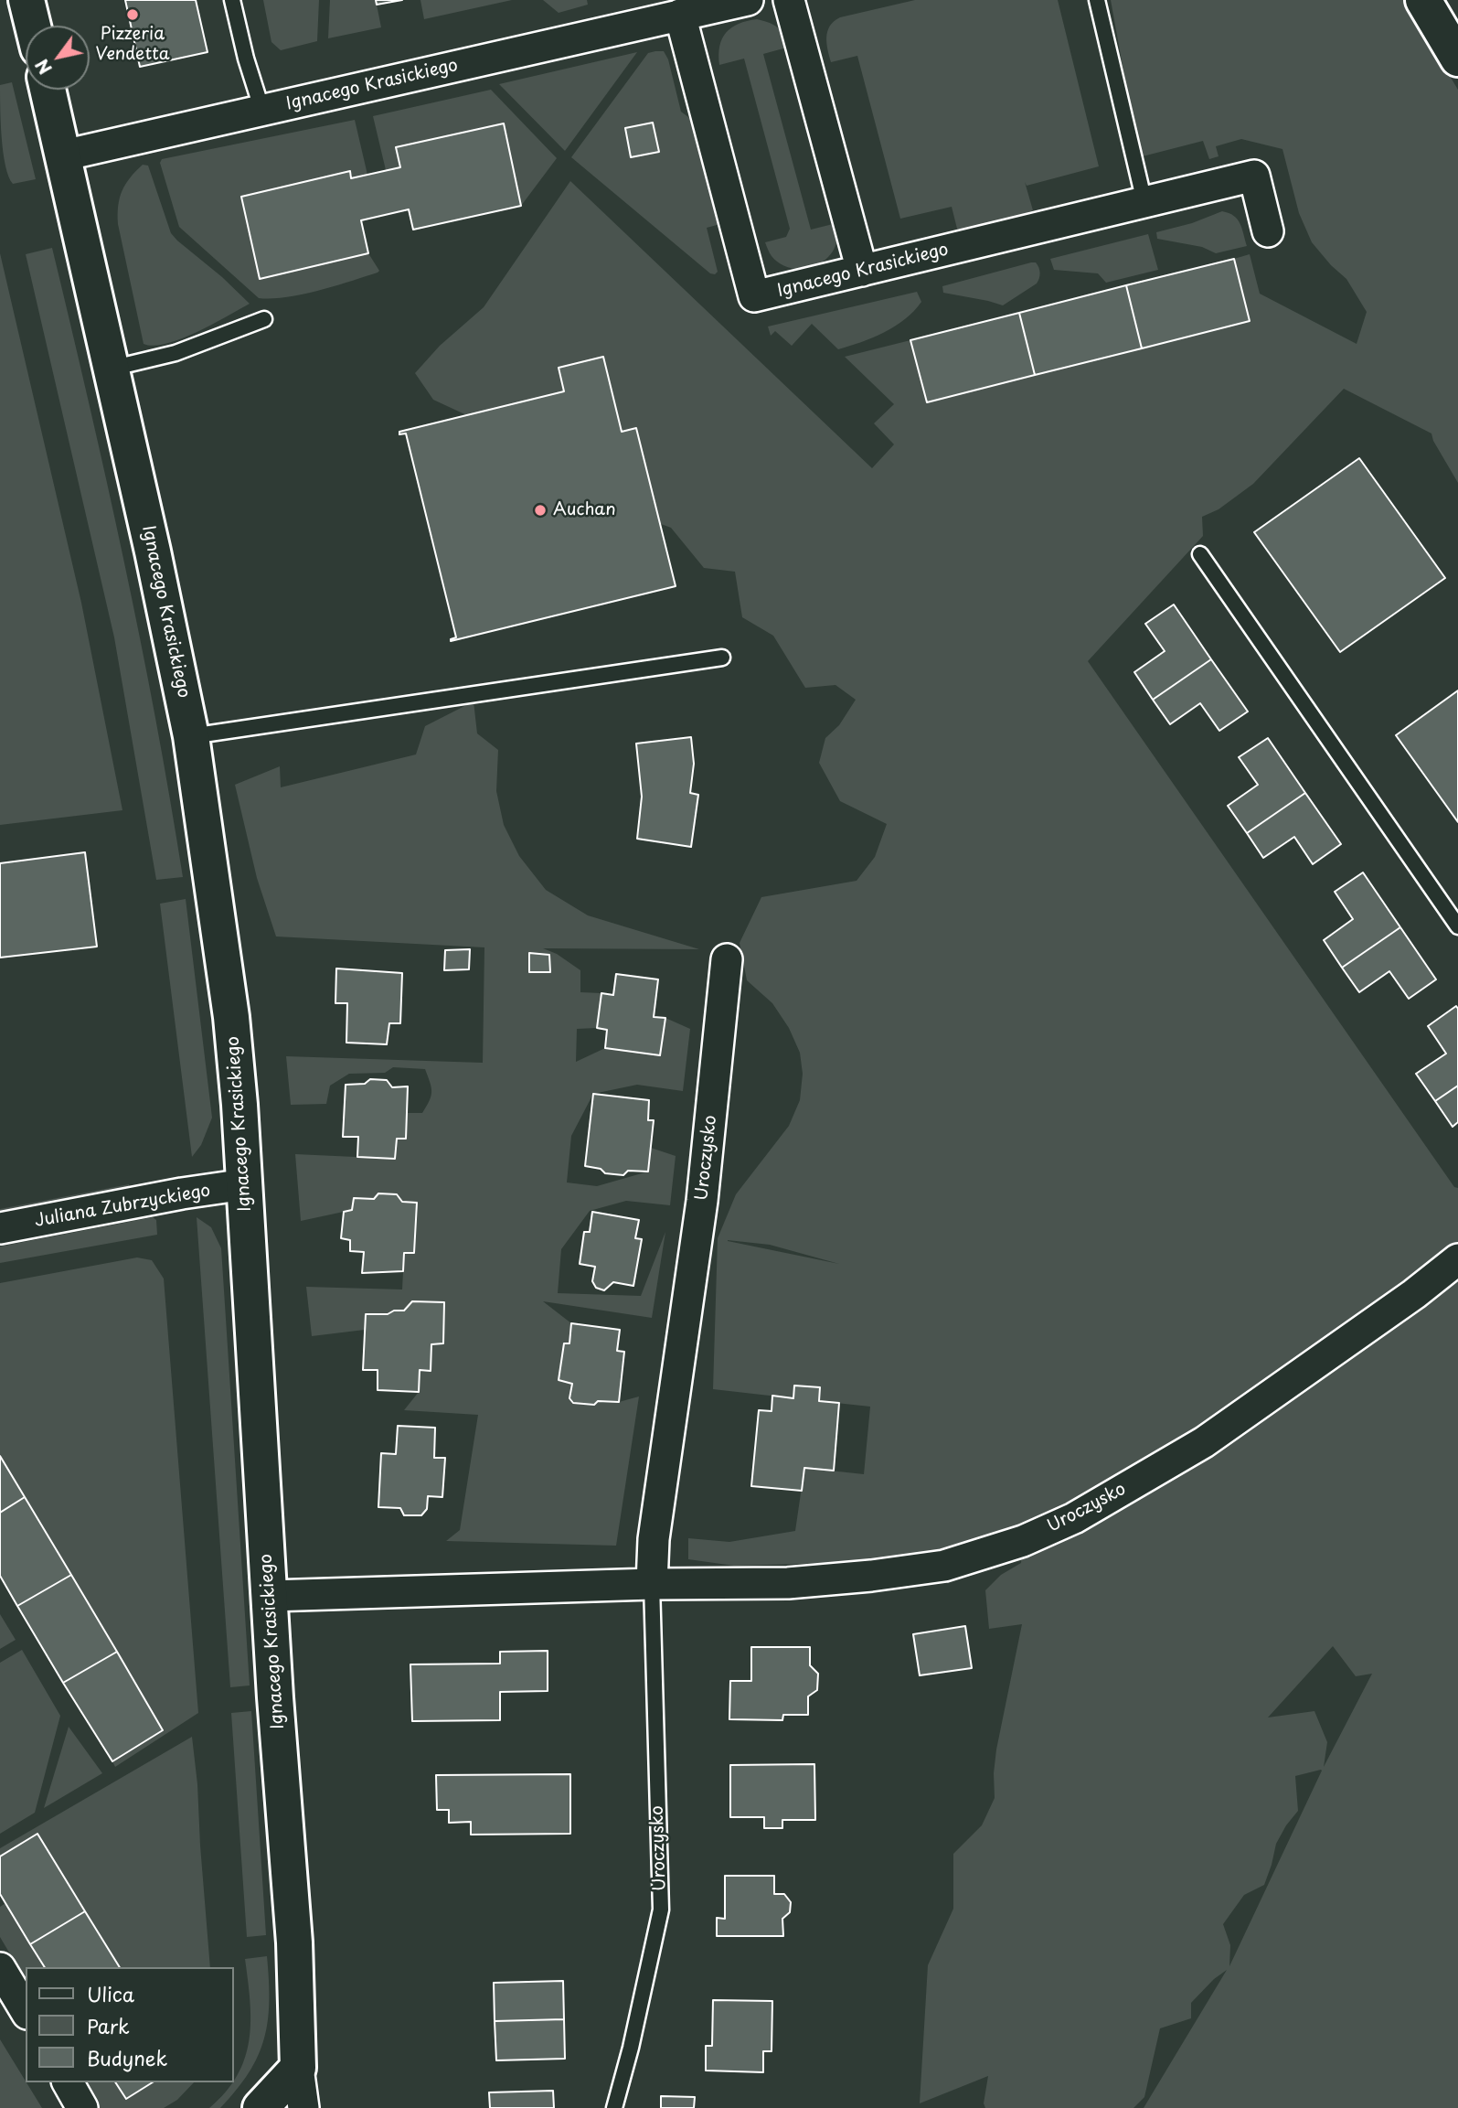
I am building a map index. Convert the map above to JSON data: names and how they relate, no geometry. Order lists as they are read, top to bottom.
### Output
{
  "streets": {
    "street": ["Ignacego Krasickiego", "Uroczysko", "Juliana Zubrzyckiego"]
  },
  "crossings": [
    ["Ignacego Krasickiego", "Uroczysko"],
    ["Ignacego Krasickiego", "Juliana Zubrzyckiego"]
  ],
  "places": ["Pizzeria Vendetta", "Auchan"],
  "legend": ["Ulica", "Park", "Budynek"],
  "north": "bottom left"
}
